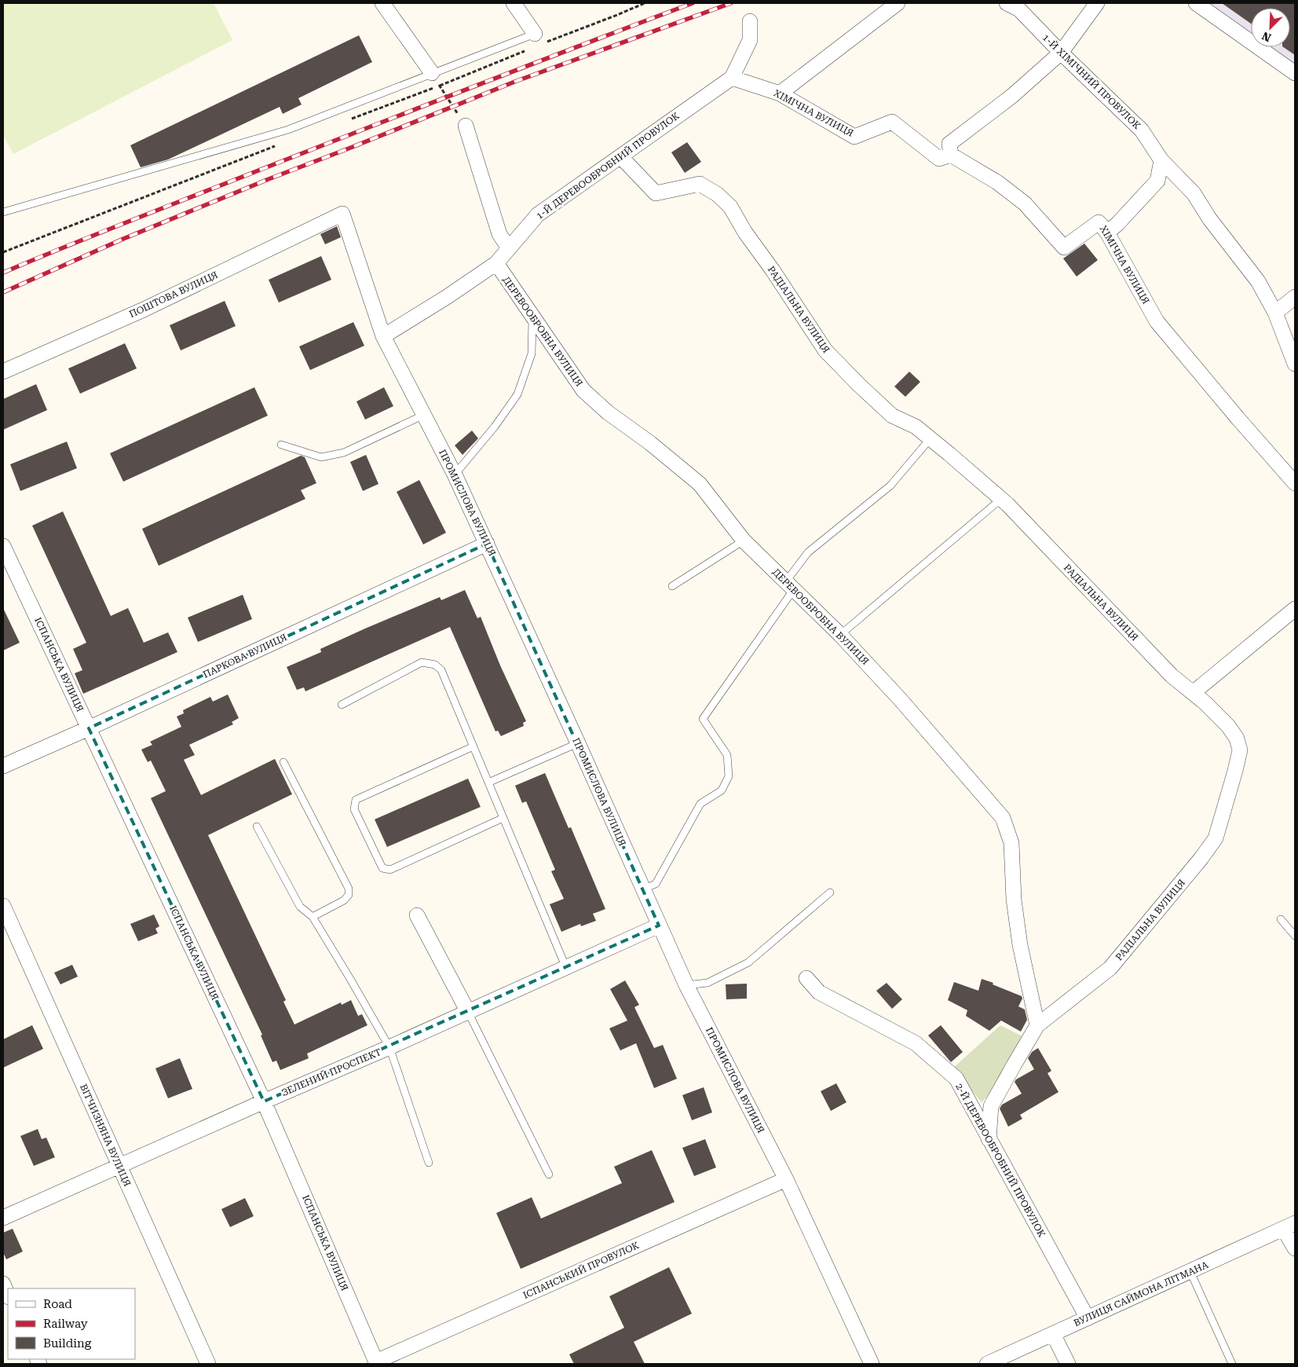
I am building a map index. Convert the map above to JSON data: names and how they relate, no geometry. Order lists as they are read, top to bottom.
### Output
{
  "streets": {
    "street": [
      "1-Й ХІМІЧНИЙ ПРОВУЛОК",
      "ХІМІЧНА ВУЛИЦЯ",
      "1-Й ДЕРЕВООБРОБНИЙ ПРОВУЛОК",
      "ПОШТОВА ВУЛИЦЯ",
      "РАДІАЛЬНА ВУЛИЦЯ",
      "ДЕРЕВООБРОБНА ВУЛИЦЯ",
      "ПРОМИСЛОВА ВУЛИЦЯ",
      "ПАРКОВА ВУЛИЦЯ",
      "ІСПАНСЬКА ВУЛИЦЯ",
      "ЗЕЛЕНИЙ ПРОСПЕКТ",
      "ВІТЧИЗНЯНА ВУЛИЦЯ",
      "2-Й ДЕРЕВООБРОБНИЙ ПРОВУЛОК",
      "ІСПАНСЬКИЙ ПРОВУЛОК",
      "ВУЛИЦЯ САЙМОНА ЛІТМАНА"
    ]
  },
  "crossings": [
    ["ХІМІЧНА ВУЛИЦЯ", "1-Й ДЕРЕВООБРОБНИЙ ПРОВУЛОК"],
    ["1-Й ДЕРЕВООБРОБНИЙ ПРОВУЛОК", "РАДІАЛЬНА ВУЛИЦЯ"],
    ["1-Й ДЕРЕВООБРОБНИЙ ПРОВУЛОК", "ДЕРЕВООБРОБНА ВУЛИЦЯ"],
    ["1-Й ДЕРЕВООБРОБНИЙ ПРОВУЛОК", "ПРОМИСЛОВА ВУЛИЦЯ"],
    ["ПОШТОВА ВУЛИЦЯ", "ПРОМИСЛОВА ВУЛИЦЯ"],
    ["РАДІАЛЬНА ВУЛИЦЯ", "ДЕРЕВООБРОБНА ВУЛИЦЯ"],
    ["РАДІАЛЬНА ВУЛИЦЯ", "2-Й ДЕРЕВООБРОБНИЙ ПРОВУЛОК"],
    ["ПРОМИСЛОВА ВУЛИЦЯ", "ПАРКОВА ВУЛИЦЯ"],
    ["ПРОМИСЛОВА ВУЛИЦЯ", "ЗЕЛЕНИЙ ПРОСПЕКТ"],
    ["ПРОМИСЛОВА ВУЛИЦЯ", "ІСПАНСЬКИЙ ПРОВУЛОК"],
    ["ПАРКОВА ВУЛИЦЯ", "ІСПАНСЬКА ВУЛИЦЯ"],
    ["ІСПАНСЬКА ВУЛИЦЯ", "ЗЕЛЕНИЙ ПРОСПЕКТ"],
    ["ІСПАНСЬКА ВУЛИЦЯ", "ІСПАНСЬКИЙ ПРОВУЛОК"],
    ["ЗЕЛЕНИЙ ПРОСПЕКТ", "ВІТЧИЗНЯНА ВУЛИЦЯ"],
    ["2-Й ДЕРЕВООБРОБНИЙ ПРОВУЛОК", "ВУЛИЦЯ САЙМОНА ЛІТМАНА"]
  ],
  "legend": ["Road", "Railway", "Building"],
  "north": "bottom left"
}
